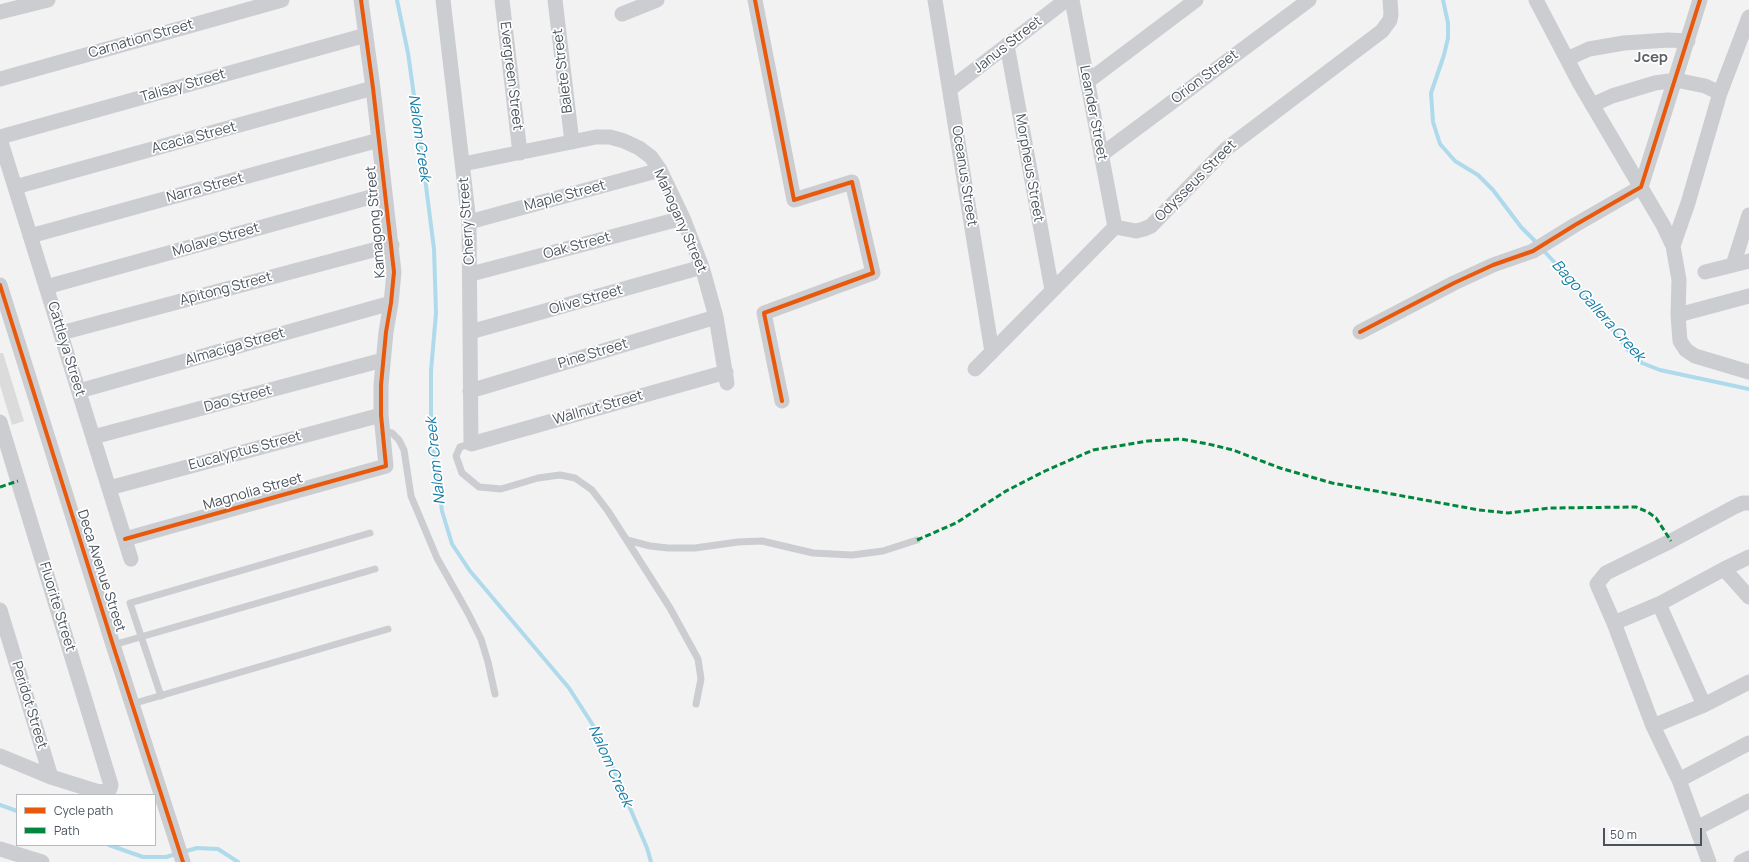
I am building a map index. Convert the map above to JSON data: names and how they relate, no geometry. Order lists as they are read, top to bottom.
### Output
{
  "streets": {
    "street": [
      "Carnation Street",
      "Janus Street",
      "Balete Street",
      "Evergreen Street",
      "Orion Street",
      "Talisay Street",
      "Leander Street",
      "Acacia Street",
      "Morpheus Street",
      "Oceanus Street",
      "Odysseus Street",
      "Narra Street",
      "Maple Street",
      "Cherry Street",
      "Mahogany Street",
      "Kamagong Street",
      "Molave Street",
      "Oak Street",
      "Apitong Street",
      "Olive Street",
      "Almaciga Street",
      "Cattleya Street",
      "Pine Street",
      "Dao Street",
      "Wallnut Street",
      "Eucalyptus Street",
      "Magnolia Street",
      "Deca Avenue Street",
      "Fluorite Street",
      "Peridot Street"
    ]
  },
  "crossings": [
    ["Janus Street", "Morpheus Street"],
    ["Janus Street", "Oceanus Street"],
    ["Balete Street", "Mahogany Street"],
    ["Evergreen Street", "Mahogany Street"],
    ["Orion Street", "Leander Street"],
    ["Talisay Street", "Kamagong Street"],
    ["Talisay Street", "Cattleya Street"],
    ["Leander Street", "Odysseus Street"],
    ["Acacia Street", "Kamagong Street"],
    ["Acacia Street", "Cattleya Street"],
    ["Narra Street", "Kamagong Street"],
    ["Narra Street", "Cattleya Street"],
    ["Maple Street", "Cherry Street"],
    ["Maple Street", "Mahogany Street"],
    ["Cherry Street", "Mahogany Street"],
    ["Cherry Street", "Oak Street"],
    ["Cherry Street", "Olive Street"],
    ["Cherry Street", "Pine Street"],
    ["Cherry Street", "Wallnut Street"],
    ["Mahogany Street", "Oak Street"],
    ["Mahogany Street", "Olive Street"],
    ["Mahogany Street", "Pine Street"],
    ["Mahogany Street", "Wallnut Street"],
    ["Kamagong Street", "Molave Street"],
    ["Kamagong Street", "Apitong Street"],
    ["Kamagong Street", "Almaciga Street"],
    ["Kamagong Street", "Dao Street"],
    ["Kamagong Street", "Eucalyptus Street"],
    ["Kamagong Street", "Magnolia Street"],
    ["Molave Street", "Cattleya Street"],
    ["Apitong Street", "Cattleya Street"],
    ["Almaciga Street", "Cattleya Street"],
    ["Cattleya Street", "Dao Street"],
    ["Cattleya Street", "Eucalyptus Street"],
    ["Cattleya Street", "Magnolia Street"],
    ["Fluorite Street", "Peridot Street"]
  ],
  "districts": ["Jcep"],
  "water": ["Nalom Creek", "Bago Gallera Creek"],
  "legend": ["Cycle path", "Path"],
  "scale_bar": "50 m"
}
